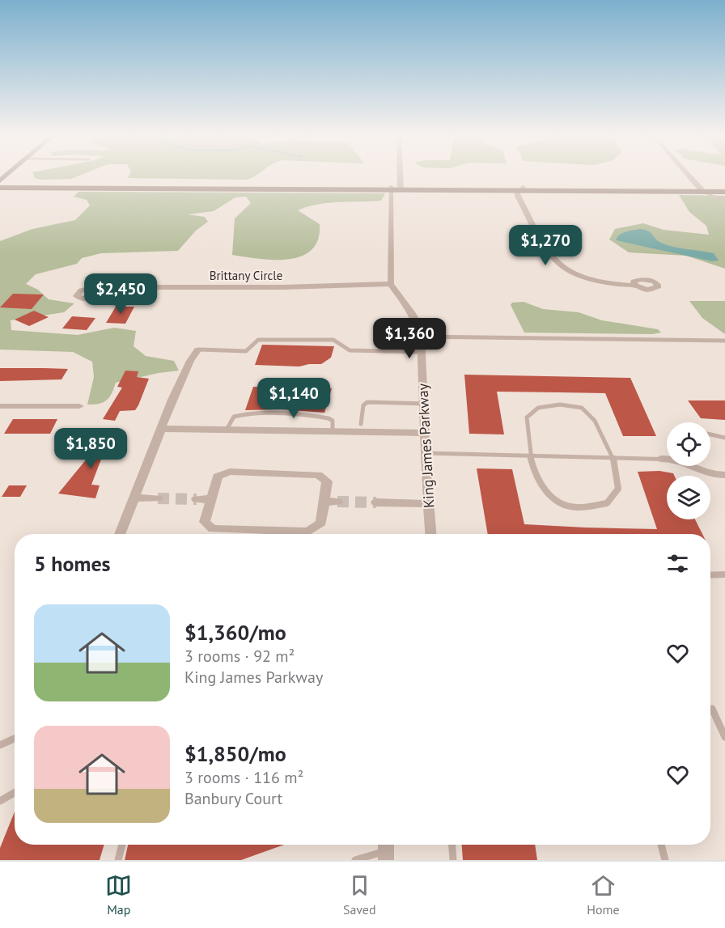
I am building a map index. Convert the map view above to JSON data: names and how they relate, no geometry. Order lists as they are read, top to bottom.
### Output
{
  "streets": {
    "street": ["Brittany Circle", "King James Parkway"]
  },
  "crossings": [
    ["Brittany Circle", "King James Parkway"]
  ],
  "page": {
    "price": [
      "$1,270",
      "$2,450",
      "$1,360",
      "$1,140",
      "$1,850"
    ],
    "heading": "5 homes",
    "list": [
      {
        "name": "$1,360/mo",
        "note": "3 rooms · 92 m² · King James Parkway"
      },
      {
        "name": "$1,850/mo",
        "note": "3 rooms · 116 m² · Banbury Court"
      }
    ],
    "tabs": ["Map", "Saved", "Home"]
  }
}
